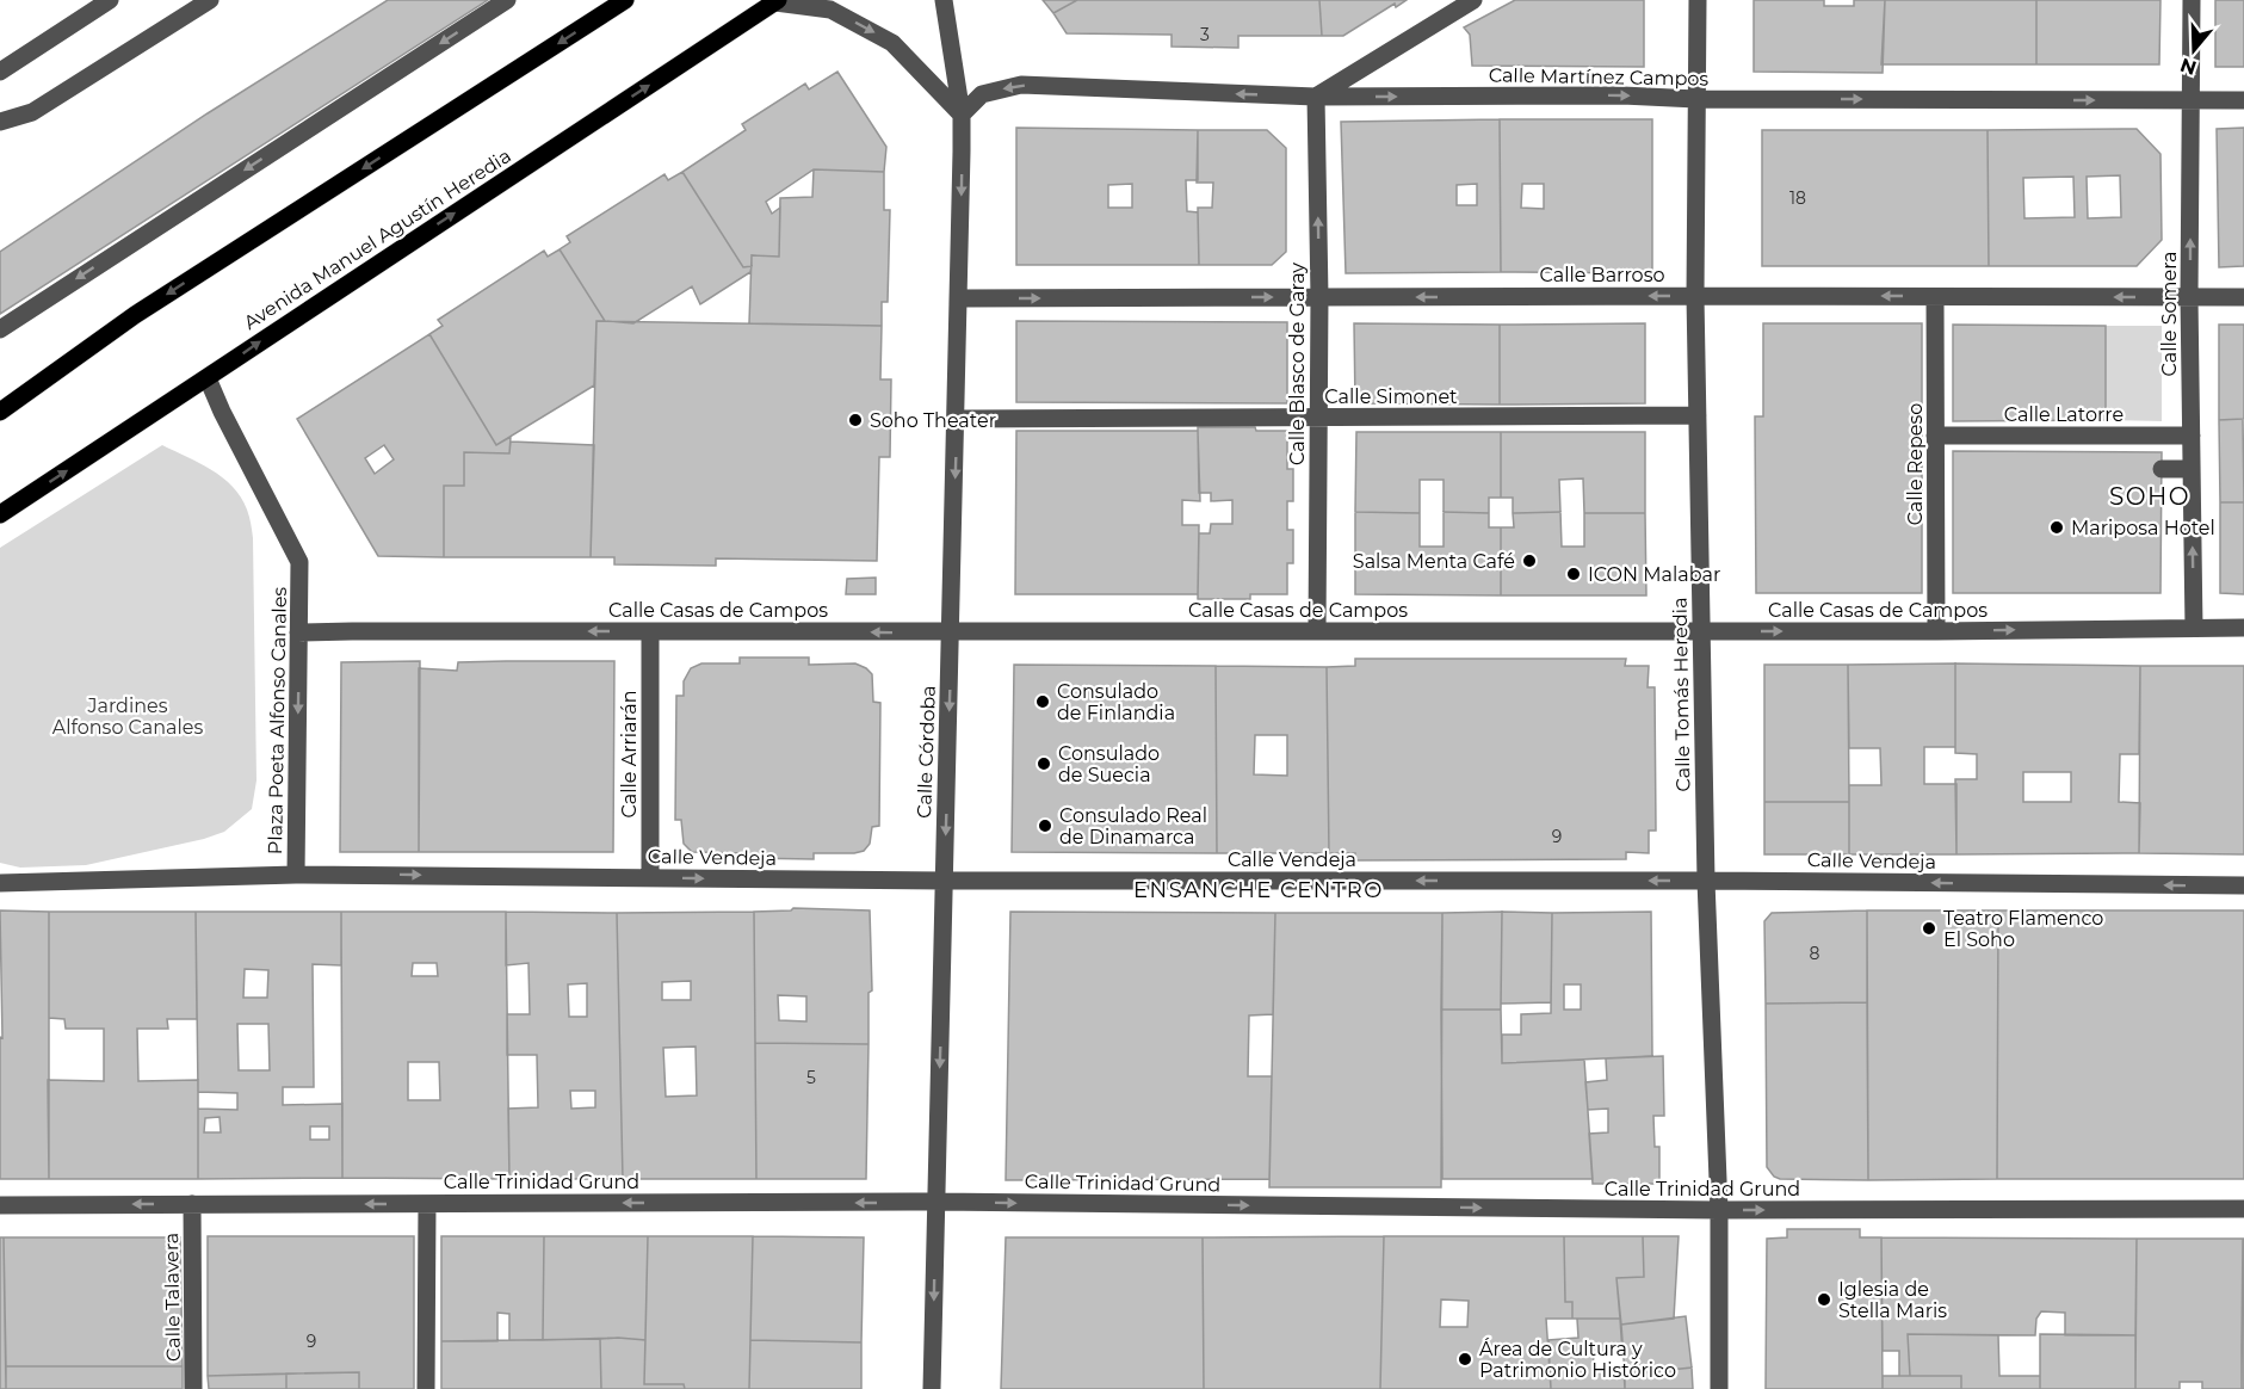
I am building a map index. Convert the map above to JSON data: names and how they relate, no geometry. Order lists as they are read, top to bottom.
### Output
{
  "streets": {
    "main road": ["Avenida Manuel Agustín Heredia"],
    "street": [
      "Calle Martínez Campos",
      "Calle Barroso",
      "Calle Somera",
      "Calle Blasco de Garay",
      "Calle Simonet",
      "Calle Latorre",
      "Calle Repeso",
      "Calle Casas de Campos",
      "Calle Tomás Heredia",
      "Plaza Poeta Alfonso Canales",
      "Calle Córdoba",
      "Calle Arriarán",
      "Calle Vendeja",
      "Calle Trinidad Grund",
      "Calle Talavera"
    ]
  },
  "crossings": [
    ["Calle Martínez Campos", "Calle Somera"],
    ["Calle Martínez Campos", "Calle Blasco de Garay"],
    ["Calle Martínez Campos", "Calle Tomás Heredia"],
    ["Calle Martínez Campos", "Calle Córdoba"],
    ["Avenida Manuel Agustín Heredia", "Plaza Poeta Alfonso Canales"],
    ["Calle Barroso", "Calle Somera"],
    ["Calle Barroso", "Calle Blasco de Garay"],
    ["Calle Barroso", "Calle Repeso"],
    ["Calle Barroso", "Calle Tomás Heredia"],
    ["Calle Barroso", "Calle Córdoba"],
    ["Calle Somera", "Calle Latorre"],
    ["Calle Somera", "Calle Casas de Campos"],
    ["Calle Blasco de Garay", "Calle Simonet"],
    ["Calle Blasco de Garay", "Calle Casas de Campos"],
    ["Calle Simonet", "Calle Tomás Heredia"],
    ["Calle Simonet", "Calle Córdoba"],
    ["Calle Latorre", "Calle Repeso"],
    ["Calle Repeso", "Calle Casas de Campos"],
    ["Calle Casas de Campos", "Calle Tomás Heredia"],
    ["Calle Casas de Campos", "Plaza Poeta Alfonso Canales"],
    ["Calle Casas de Campos", "Calle Córdoba"],
    ["Calle Casas de Campos", "Calle Arriarán"],
    ["Calle Tomás Heredia", "Calle Vendeja"],
    ["Calle Tomás Heredia", "Calle Trinidad Grund"],
    ["Plaza Poeta Alfonso Canales", "Calle Vendeja"],
    ["Calle Córdoba", "Calle Vendeja"],
    ["Calle Córdoba", "Calle Trinidad Grund"],
    ["Calle Arriarán", "Calle Vendeja"],
    ["Calle Trinidad Grund", "Calle Talavera"]
  ],
  "one_way": ["Calle Somera", "Calle Blasco de Garay", "Calle Córdoba"],
  "districts": ["SOHO", "ENSANCHE CENTRO"],
  "parks": ["Jardines Alfonso Canales"],
  "places": [
    "Soho Theater",
    "Mariposa Hotel",
    "Salsa Menta Café",
    "ICON Malabar",
    "Consulado de Finlandia",
    "Consulado de Suecia",
    "Consulado Real de Dinamarca",
    "Teatro Flamenco El Soho",
    "Iglesia de Stella Maris",
    "Área de Cultura y Patrimonio Histórico"
  ],
  "house_numbers": [
    "3",
    "18",
    "9",
    "8",
    "5",
    "9"
  ],
  "north": "bottom"
}
